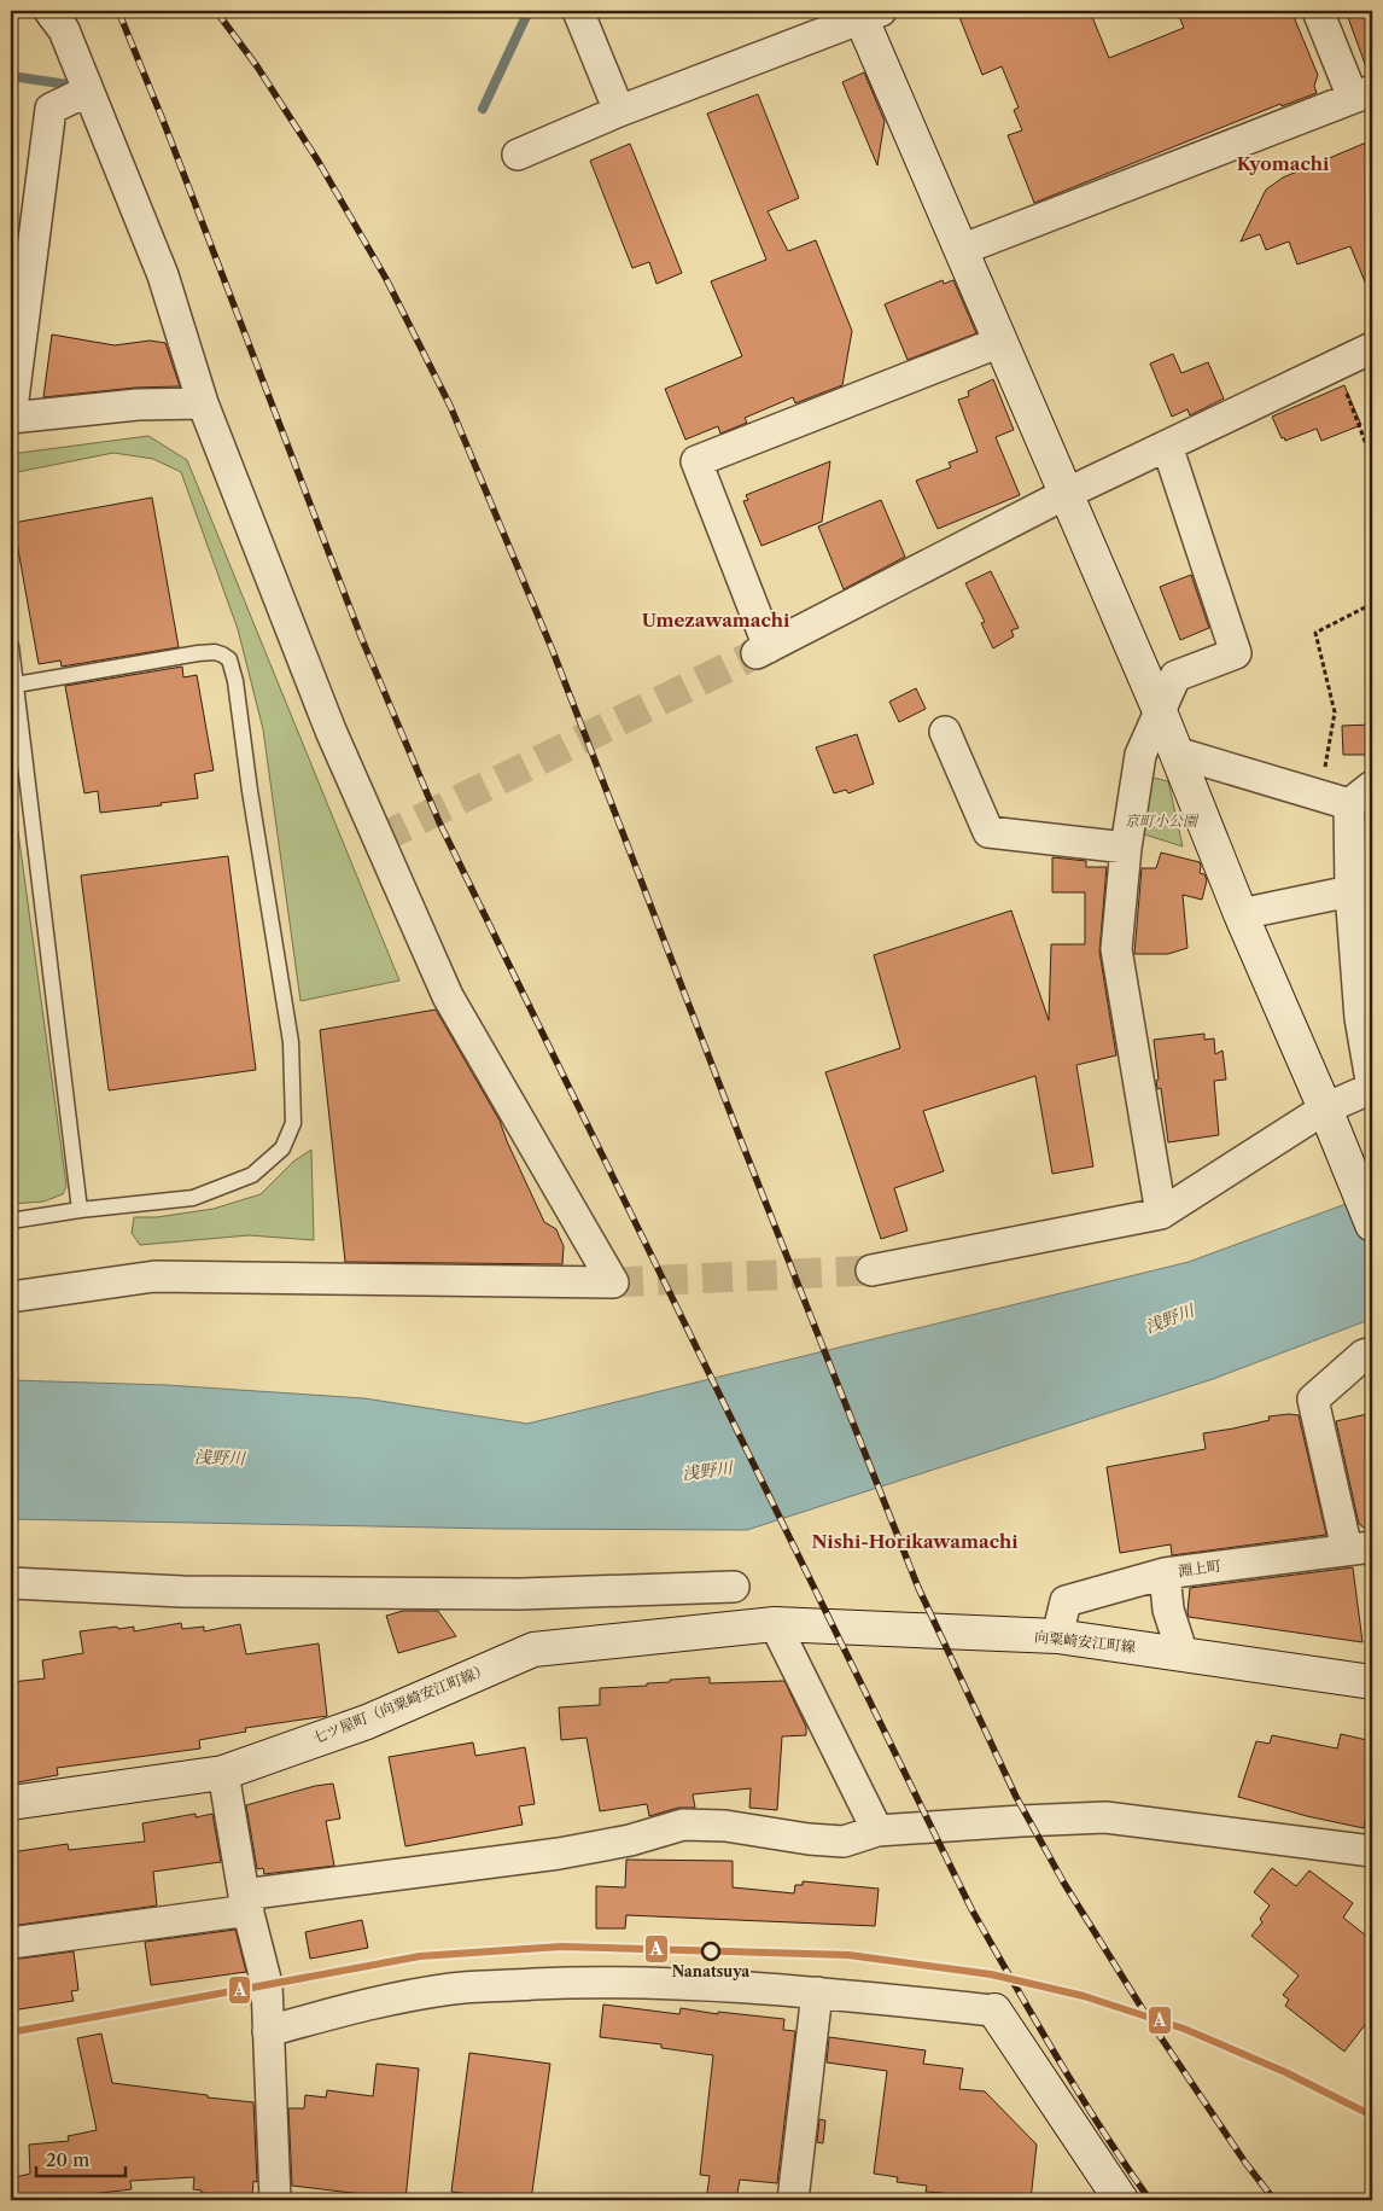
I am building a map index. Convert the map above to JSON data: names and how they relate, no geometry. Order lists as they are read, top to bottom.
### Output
{
  "streets": {
    "street": ["淵上町", "向粟崎安江町線", "七ツ屋町（向粟崎安江町線）"]
  },
  "crossings": [
    ["淵上町", "向粟崎安江町線"],
    ["向粟崎安江町線", "七ツ屋町（向粟崎安江町線）"]
  ],
  "districts": ["Kyomachi", "Umezawamachi", "Nishi-Horikawamachi"],
  "water": ["浅野川"],
  "parks": ["京町小公園"],
  "places": ["Nanatsuya"],
  "lines": ["transit line A"],
  "scale_bar": "20 m"
}
